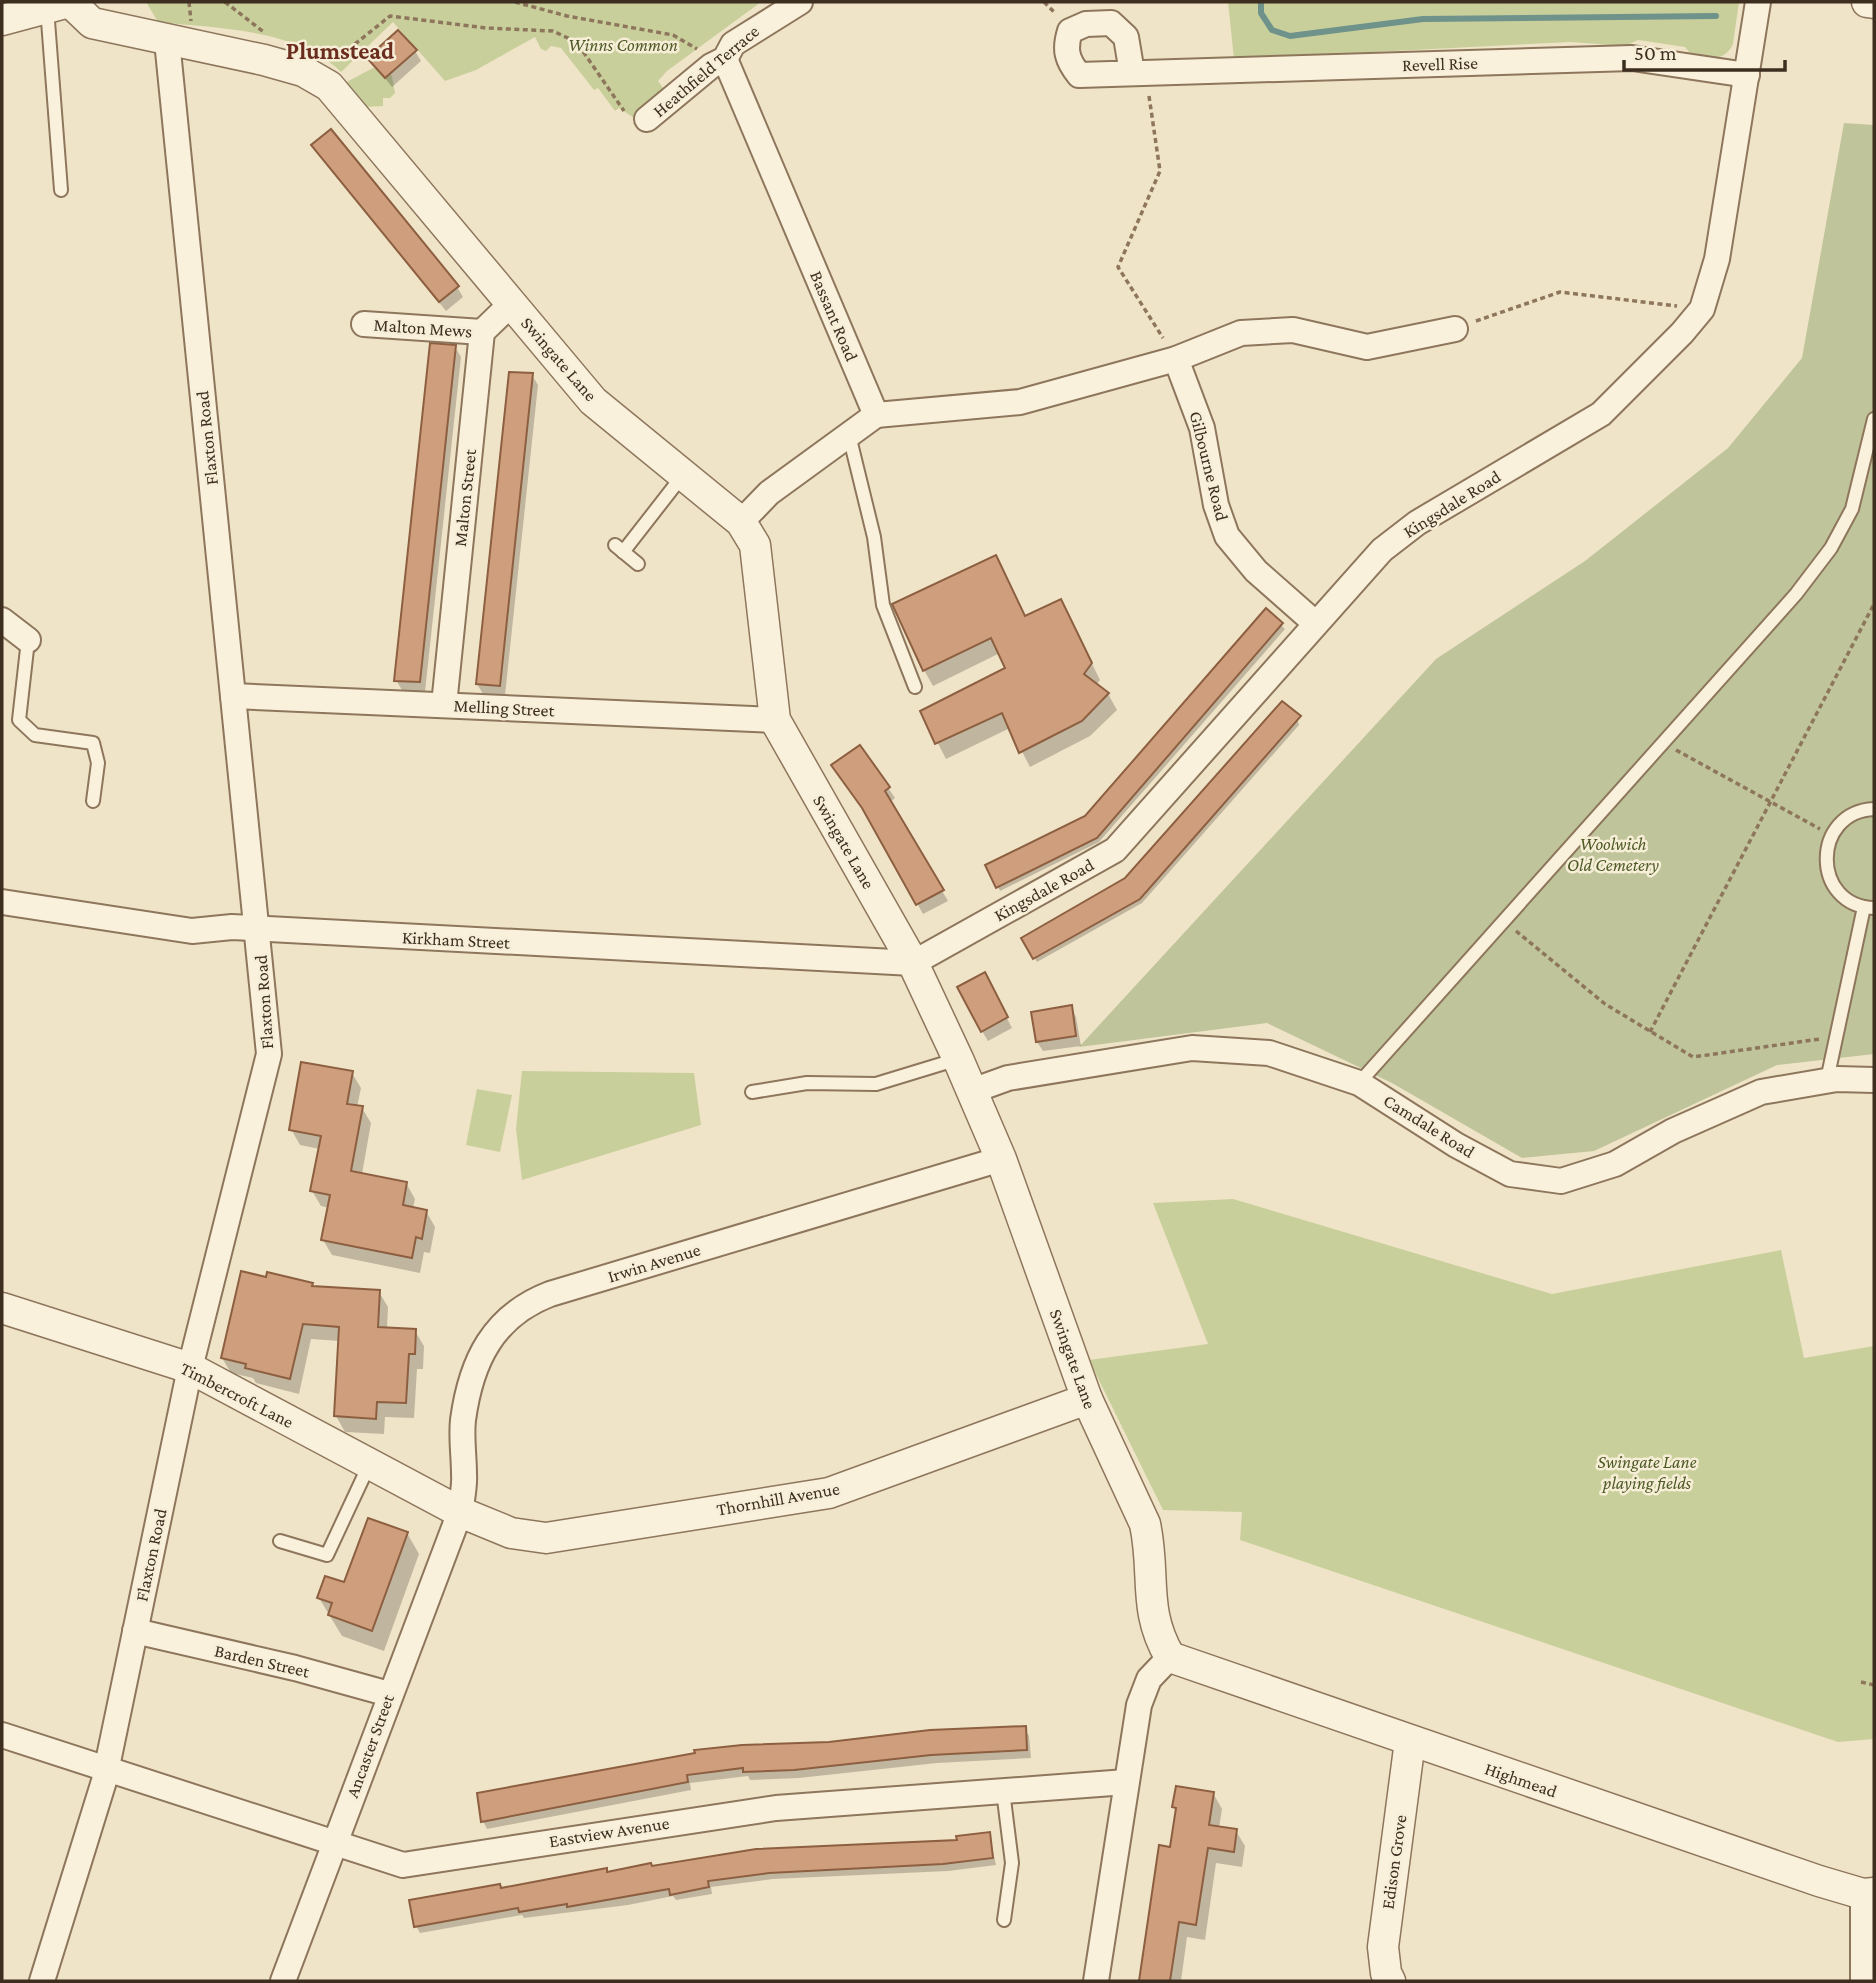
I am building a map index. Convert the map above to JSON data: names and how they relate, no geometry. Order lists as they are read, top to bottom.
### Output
{
  "streets": {
    "street": [
      "Revell Rise",
      "Heathfield Terrace",
      "Bassant Road",
      "Malton Mews",
      "Swingate Lane",
      "Flaxton Road",
      "Gilbourne Road",
      "Malton Street",
      "Kingsdale Road",
      "Melling Street",
      "Kirkham Street",
      "Camdale Road",
      "Irwin Avenue",
      "Timbercroft Lane",
      "Thornhill Avenue",
      "Barden Street",
      "Ancaster Street",
      "Highmead",
      "Eastview Avenue",
      "Edison Grove"
    ]
  },
  "crossings": [
    ["Revell Rise", "Kingsdale Road"],
    ["Heathfield Terrace", "Bassant Road"],
    ["Malton Mews", "Malton Street"],
    ["Swingate Lane", "Flaxton Road"],
    ["Swingate Lane", "Kingsdale Road"],
    ["Swingate Lane", "Melling Street"],
    ["Swingate Lane", "Kirkham Street"],
    ["Swingate Lane", "Camdale Road"],
    ["Swingate Lane", "Irwin Avenue"],
    ["Swingate Lane", "Thornhill Avenue"],
    ["Swingate Lane", "Highmead"],
    ["Flaxton Road", "Melling Street"],
    ["Flaxton Road", "Kirkham Street"],
    ["Flaxton Road", "Timbercroft Lane"],
    ["Flaxton Road", "Barden Street"],
    ["Flaxton Road", "Eastview Avenue"],
    ["Gilbourne Road", "Kingsdale Road"],
    ["Malton Street", "Melling Street"],
    ["Kingsdale Road", "Kirkham Street"],
    ["Irwin Avenue", "Timbercroft Lane"],
    ["Irwin Avenue", "Thornhill Avenue"],
    ["Irwin Avenue", "Ancaster Street"],
    ["Timbercroft Lane", "Thornhill Avenue"],
    ["Timbercroft Lane", "Ancaster Street"],
    ["Thornhill Avenue", "Ancaster Street"],
    ["Barden Street", "Ancaster Street"],
    ["Ancaster Street", "Eastview Avenue"],
    ["Highmead", "Edison Grove"]
  ],
  "districts": ["Plumstead"],
  "parks": ["Winns Common", "Woolwich Old Cemetery", "Swingate Lane playing fields"],
  "scale_bar": "50 m"
}
